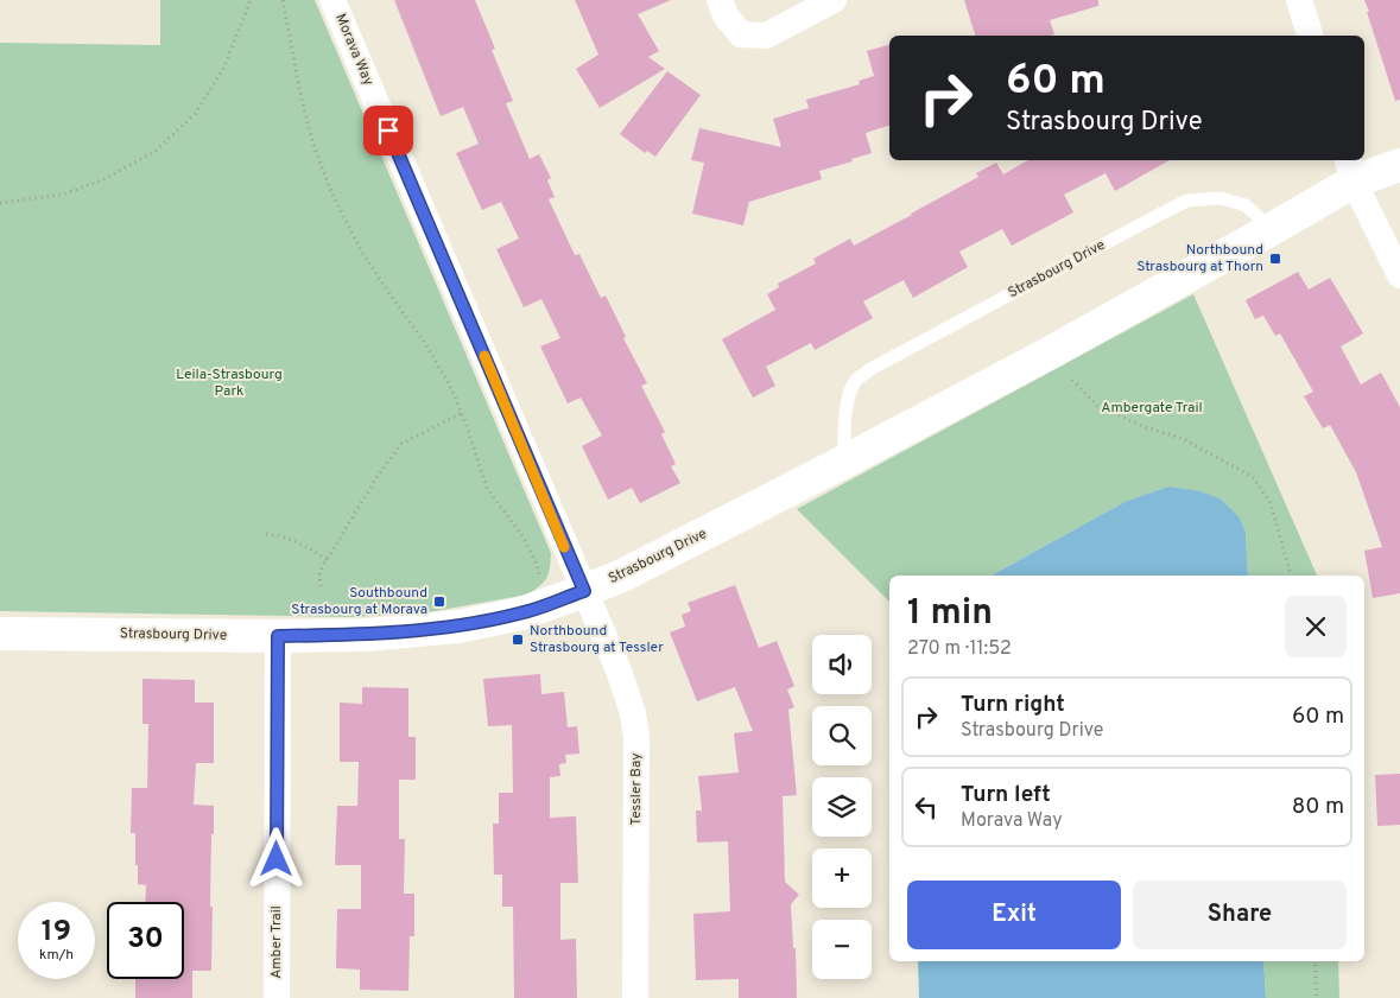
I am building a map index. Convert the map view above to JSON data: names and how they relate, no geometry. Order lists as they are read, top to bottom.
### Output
{
  "streets": {
    "street": [
      "Morava Way",
      "Strasbourg Drive",
      "Tessler Bay",
      "Amber Trail"
    ]
  },
  "crossings": [
    ["Morava Way", "Strasbourg Drive"],
    ["Morava Way", "Tessler Bay"],
    ["Strasbourg Drive", "Tessler Bay"],
    ["Strasbourg Drive", "Amber Trail"]
  ],
  "parks": ["Leila-Strasbourg Park", "Ambergate Trail"],
  "places": {
    "transit": ["Northbound Strasbourg at Thorn", "Southbound Strasbourg at Morava", "Northbound Strasbourg at Tessler"]
  },
  "page": {
    "turn": ["60 m", "Strasbourg Drive"],
    "heading": ["1 min", "270 m · 11:52"],
    "map_buttons": ["+", "−"],
    "list": [
      {
        "name": "Turn right",
        "note": "Strasbourg Drive",
        "value": "60 m"
      },
      {
        "name": "Turn left",
        "note": "Morava Way",
        "value": "80 m"
      }
    ],
    "buttons": ["Exit", "Share"],
    "speed": "19 km/h",
    "limit": "30"
  }
}
